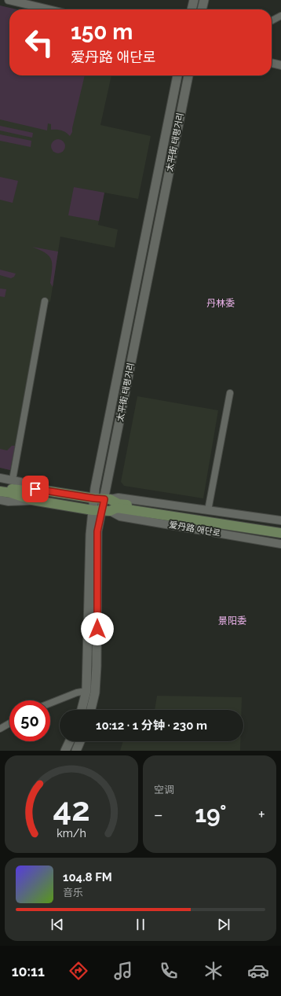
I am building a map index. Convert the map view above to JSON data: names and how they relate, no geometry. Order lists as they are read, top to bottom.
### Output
{
  "streets": {
    "main road": ["太平街 태평거리", "爱丹路 애단로"]
  },
  "crossings": [
    ["太平街 태평거리", "爱丹路 애단로"]
  ],
  "districts": ["丹林委", "景阳委"],
  "page": {
    "turn": ["150 m", "爱丹路 애단로"],
    "limit": "50",
    "trip": "10:12 · 1 分钟 · 230 m",
    "tile": "空调",
    "heat": ["−", "19°", "+"],
    "song": ["104.8 FM", "音乐"],
    "tabs": "10:11",
    "gauge": ["42", "km/h"]
  }
}
